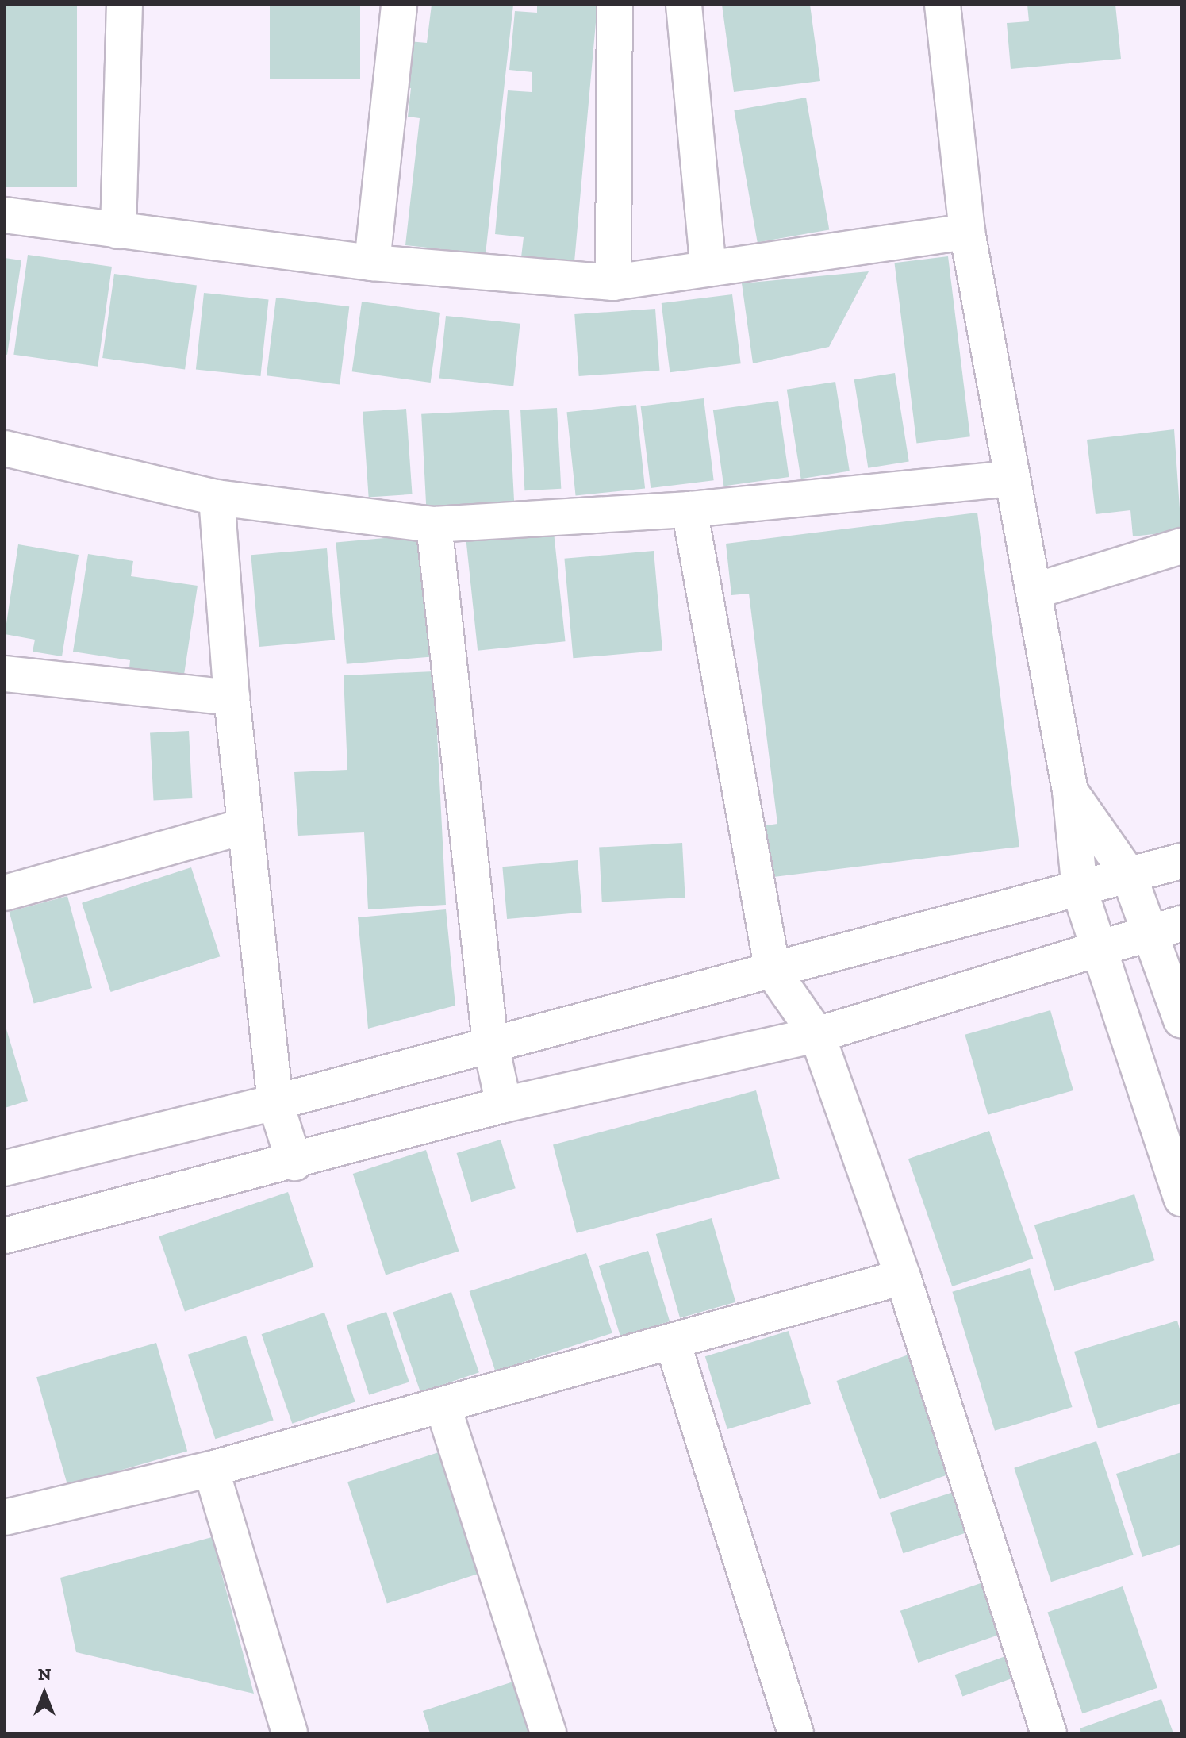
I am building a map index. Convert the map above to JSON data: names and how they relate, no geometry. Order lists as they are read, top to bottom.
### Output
{
  "north": "top"
}
